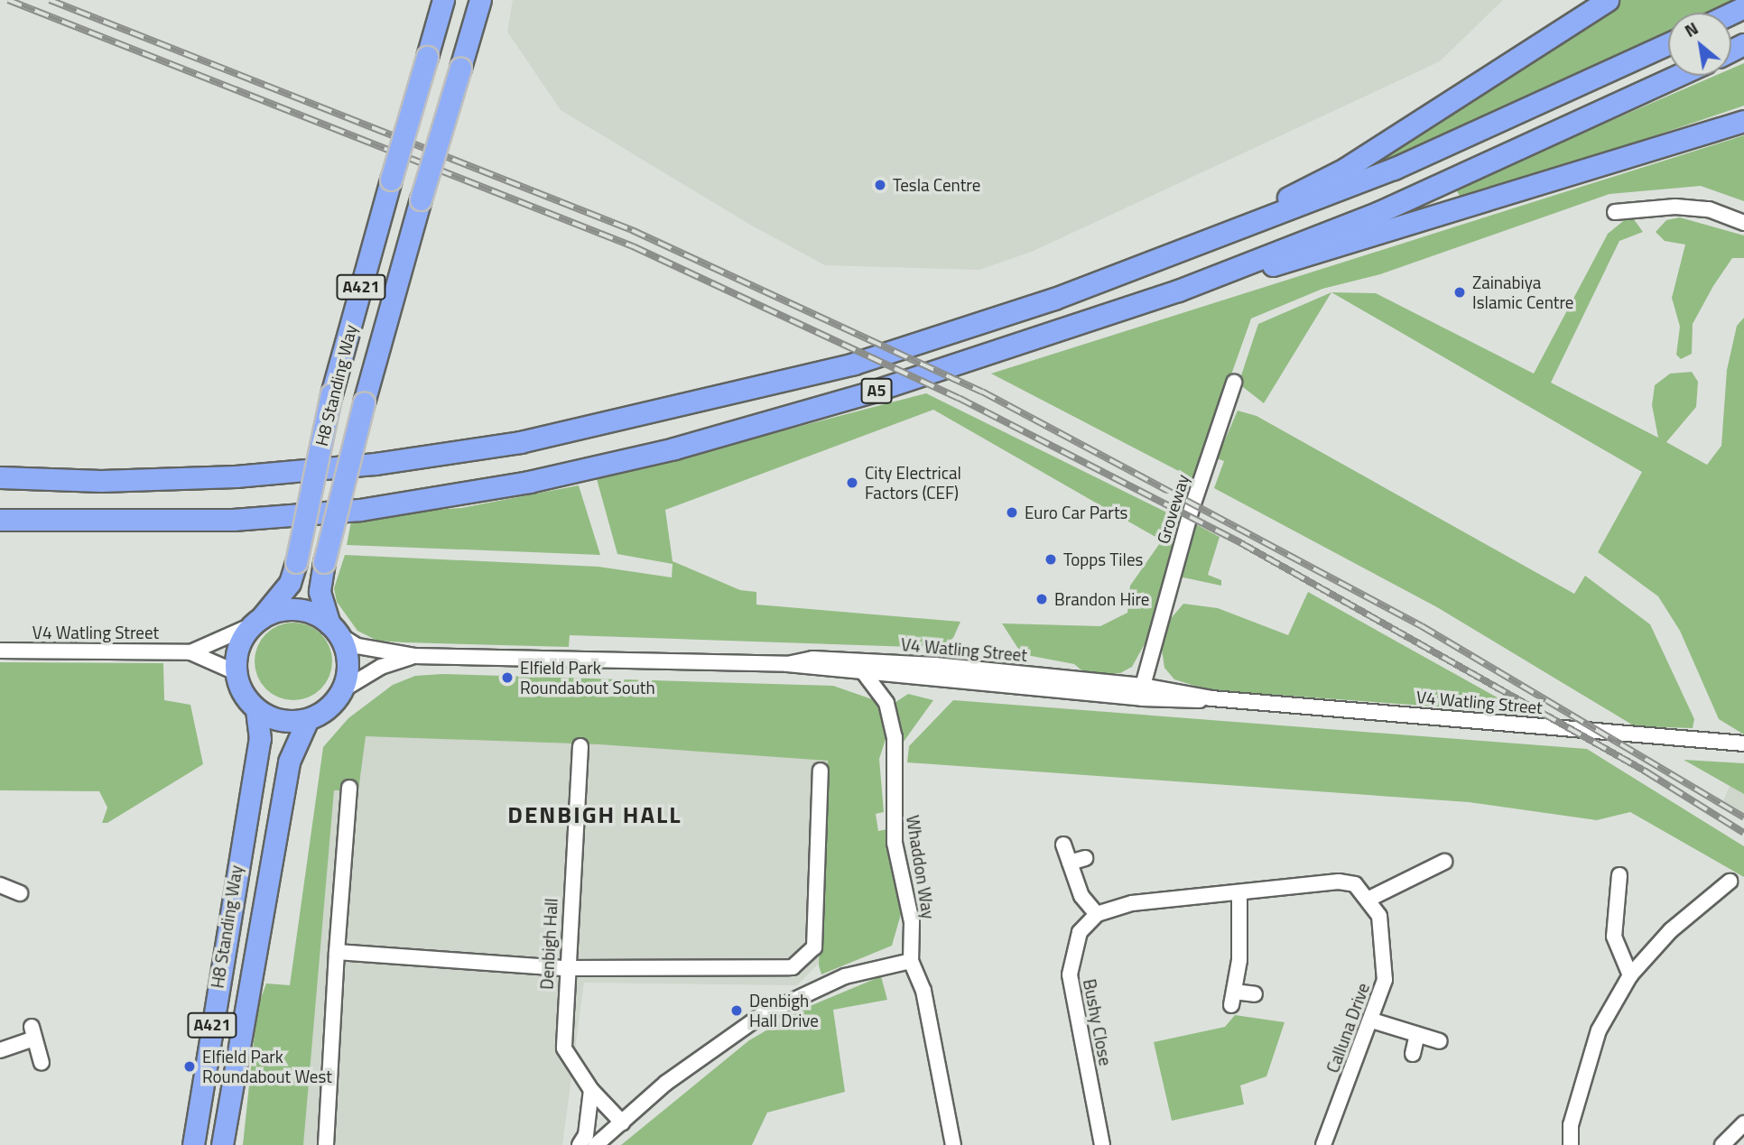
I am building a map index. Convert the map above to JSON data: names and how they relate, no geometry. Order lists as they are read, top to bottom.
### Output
{
  "streets": {
    "highway": ["A421", "H8 Standing Way", "A5"],
    "street": [
      "Groveway",
      "V4 Watling Street",
      "Whaddon Way",
      "Denbigh Hall",
      "Bushy Close",
      "Calluna Drive"
    ]
  },
  "crossings": [
    ["H8 Standing Way", "V4 Watling Street"],
    ["Groveway", "V4 Watling Street"],
    ["V4 Watling Street", "Whaddon Way"]
  ],
  "districts": ["DENBIGH HALL"],
  "places": [
    "Tesla Centre",
    "Zainabiya Islamic Centre",
    "City Electrical Factors (CEF)",
    "Euro Car Parts",
    "Topps Tiles",
    "Brandon Hire",
    "Elfield Park Roundabout South",
    "Denbigh Hall Drive",
    "Elfield Park Roundabout West"
  ],
  "north": "top left"
}
